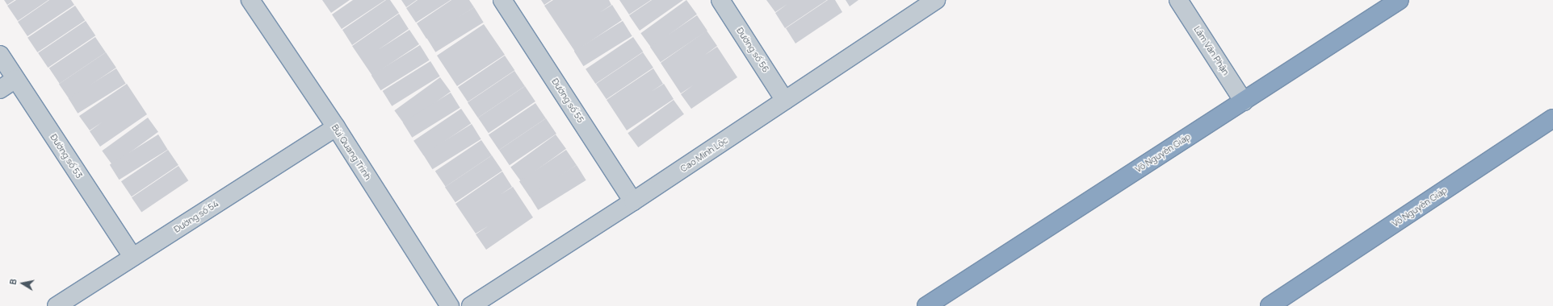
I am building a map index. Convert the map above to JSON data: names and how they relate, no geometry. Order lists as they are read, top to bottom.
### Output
{
  "streets": {
    "highway": ["Võ Nguyên Giáp"],
    "street": [
      "Đường số 56",
      "Lâm Văn Phận",
      "Đường số 55",
      "Bùi Quang Trinh",
      "Cao Minh Lộc",
      "Đường số 53",
      "Đường số 54"
    ]
  },
  "crossings": [
    ["Đường số 56", "Cao Minh Lộc"],
    ["Lâm Văn Phận", "Võ Nguyên Giáp"],
    ["Đường số 55", "Cao Minh Lộc"],
    ["Bùi Quang Trinh", "Đường số 54"],
    ["Đường số 53", "Đường số 54"]
  ],
  "north": "left"
}
